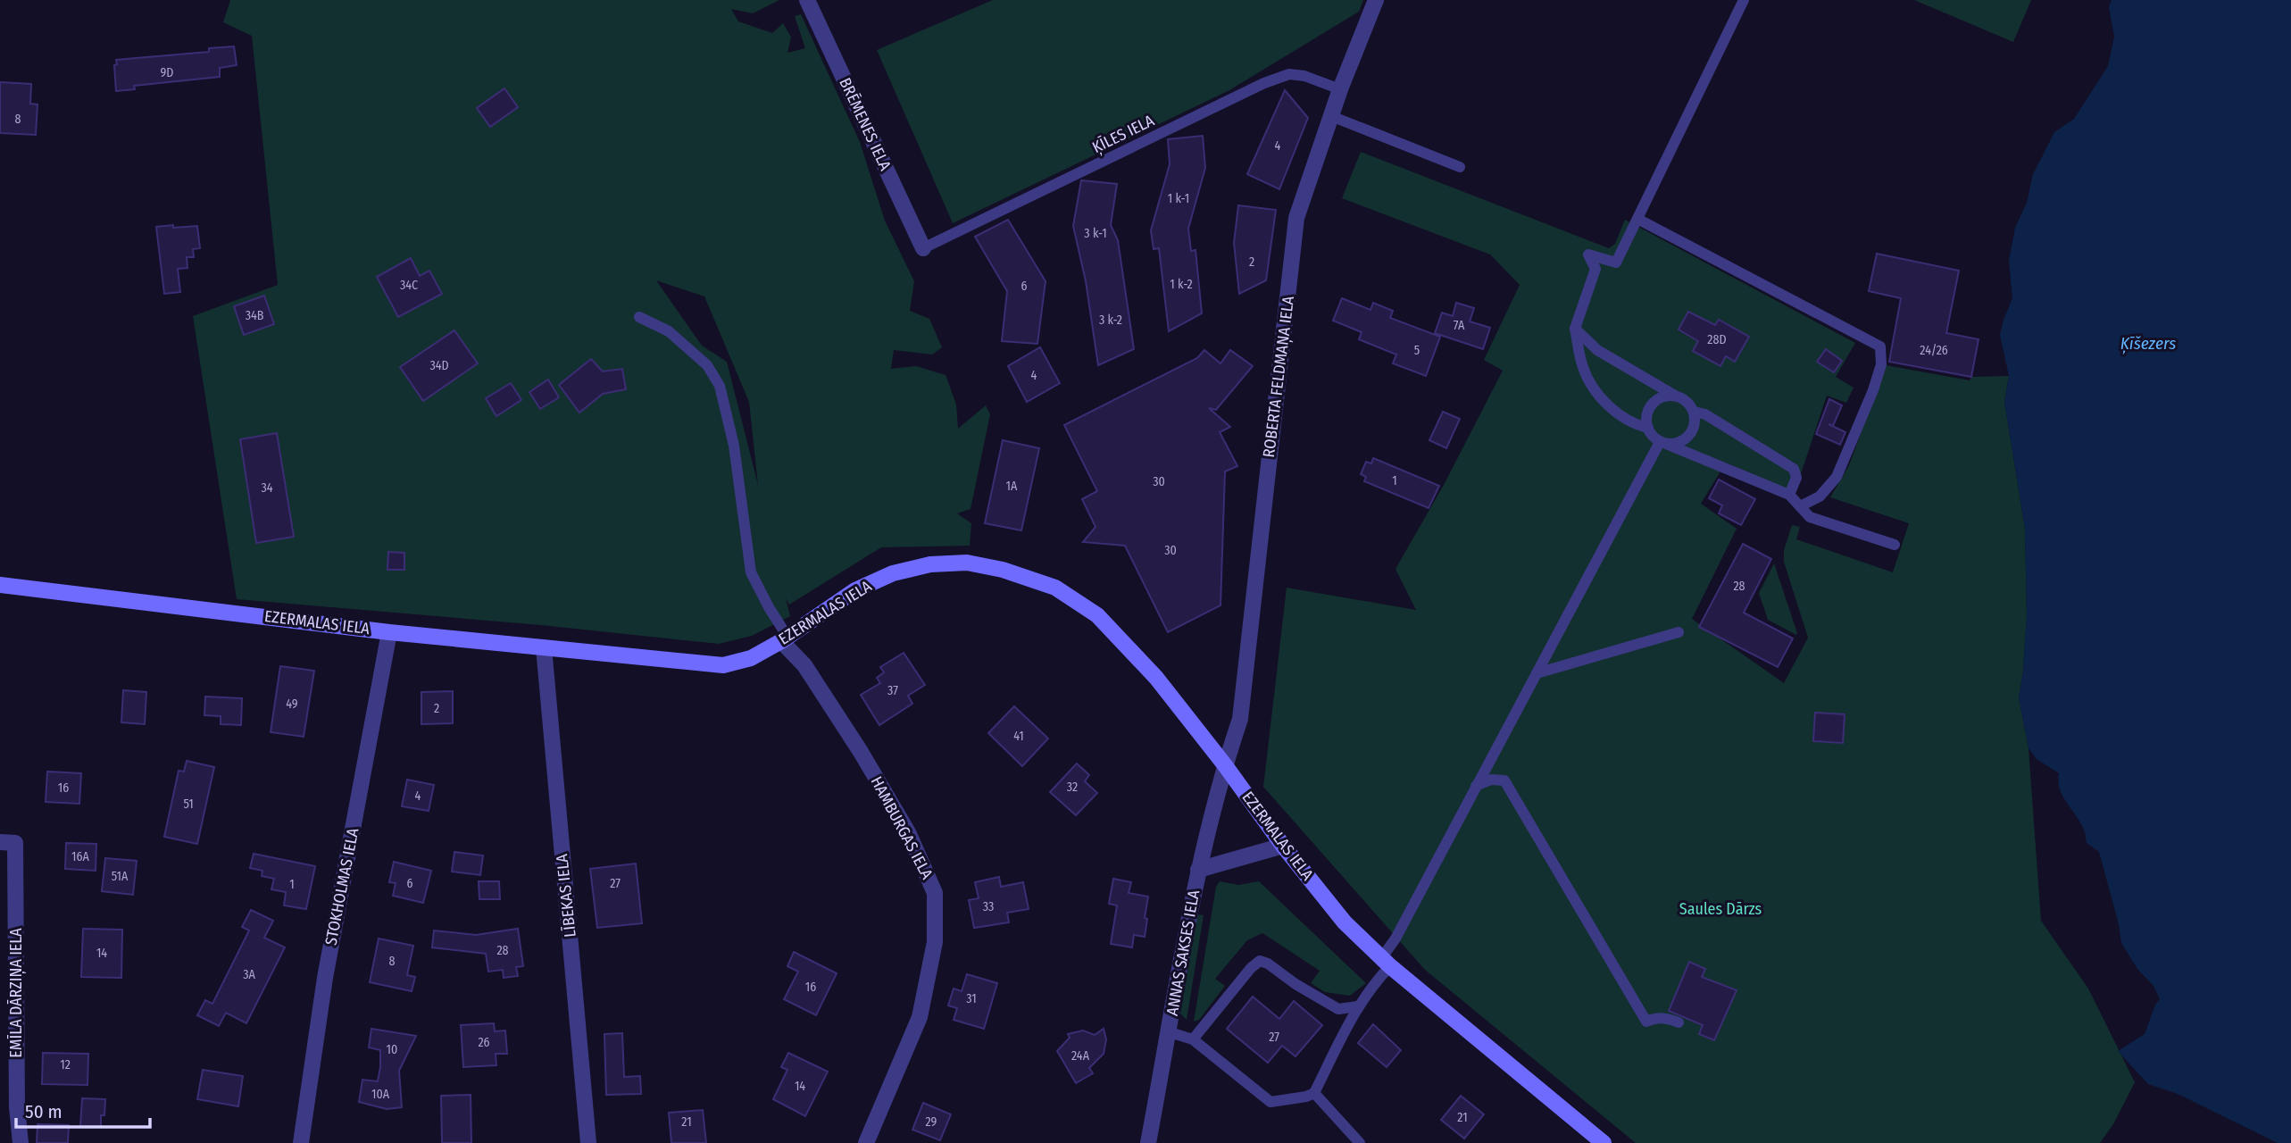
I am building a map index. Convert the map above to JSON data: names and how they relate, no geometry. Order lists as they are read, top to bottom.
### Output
{
  "streets": {
    "street": [
      "BRĒMENES IELA",
      "ROBERTA FELDMAŅA IELA",
      "EZERMALAS IELA",
      "HAMBURGAS IELA",
      "STOKHOLMAS IELA",
      "LĪBEKAS IELA",
      "ANNAS SAKSES IELA",
      "EMĪLA DĀRZIŅA IELA"
    ],
    "lane": ["ĶĪLES IELA"]
  },
  "crossings": [
    ["BRĒMENES IELA", "ĶĪLES IELA"],
    ["ĶĪLES IELA", "ROBERTA FELDMAŅA IELA"],
    ["ROBERTA FELDMAŅA IELA", "EZERMALAS IELA"],
    ["ROBERTA FELDMAŅA IELA", "ANNAS SAKSES IELA"],
    ["EZERMALAS IELA", "HAMBURGAS IELA"],
    ["EZERMALAS IELA", "STOKHOLMAS IELA"],
    ["EZERMALAS IELA", "LĪBEKAS IELA"],
    ["EZERMALAS IELA", "ANNAS SAKSES IELA"]
  ],
  "water": ["Ķīšezers"],
  "parks": ["Saules Dārzs"],
  "house_numbers": [
    "9D",
    "8",
    "4",
    "1 k-1",
    "3 k-1",
    "2",
    "1 k-2",
    "34C",
    "6",
    "34B",
    "3 k-2",
    "7A",
    "28D",
    "5",
    "24/26",
    "34D",
    "4",
    "1",
    "30",
    "1A",
    "34",
    "30",
    "28",
    "37",
    "49",
    "2",
    "41",
    "32",
    "16",
    "4",
    "51",
    "16A",
    "51A",
    "6",
    "27",
    "1",
    "33",
    "28",
    "14",
    "8",
    "3A",
    "16",
    "31",
    "27",
    "26",
    "10",
    "24A",
    "12",
    "14",
    "10A",
    "21",
    "21",
    "29"
  ],
  "scale_bar": "50 m"
}
